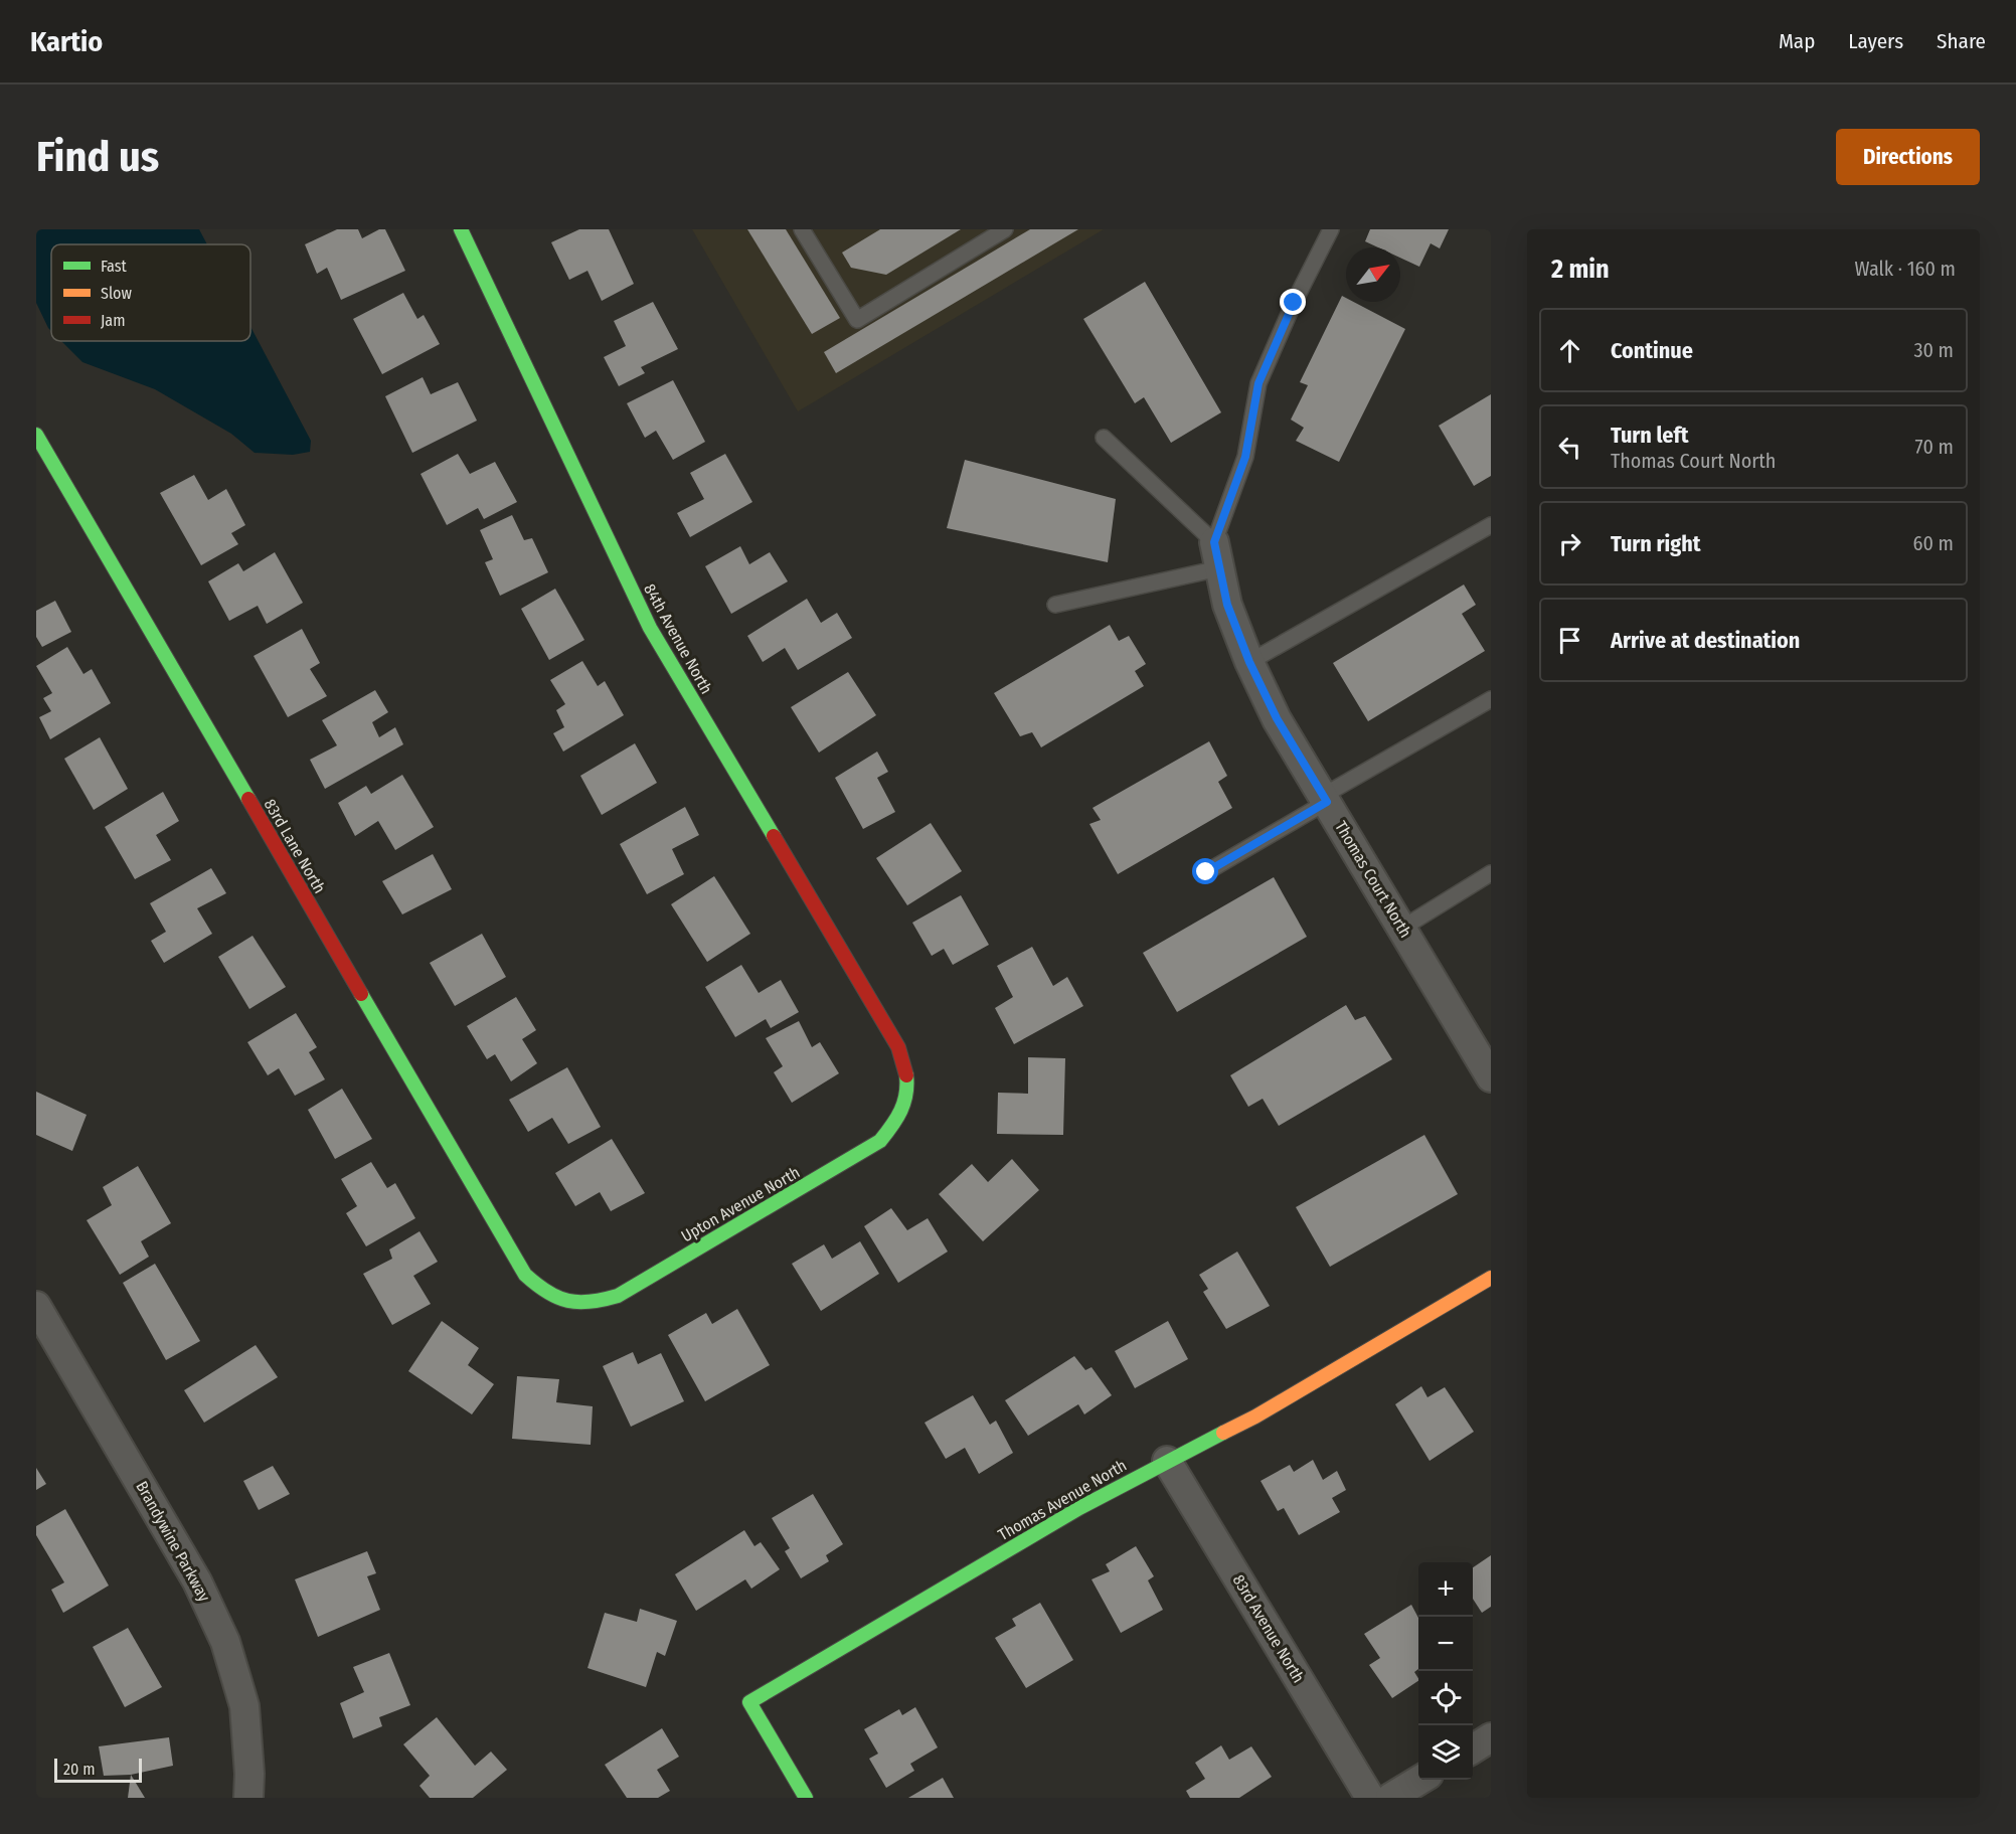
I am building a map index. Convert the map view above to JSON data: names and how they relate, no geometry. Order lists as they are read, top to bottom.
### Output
{
  "streets": {
    "street": [
      "84th Avenue North",
      "83rd Lane North",
      "Thomas Court North",
      "Upton Avenue North",
      "Thomas Avenue North",
      "Brandywine Parkway",
      "83rd Avenue North"
    ]
  },
  "crossings": [
    ["84th Avenue North", "Upton Avenue North"],
    ["83rd Lane North", "Upton Avenue North"],
    ["Thomas Avenue North", "83rd Avenue North"]
  ],
  "legend": ["Fast", "Slow", "Jam"],
  "scale_bar": "20 m",
  "north": "top right",
  "page": {
    "header": "Kartio",
    "nav": ["Map", "Layers", "Share"],
    "buttons": "Directions",
    "title": "Find us",
    "heading": ["2 min", "Walk · 160 m"],
    "list": [
      ["Continue", "30 m"],
      ["Turn left", "Thomas Court North", "70 m"],
      ["Turn right", "60 m"],
      "Arrive at destination"
    ],
    "map_buttons": ["+", "−"],
    "scale": "20 m"
  }
}
